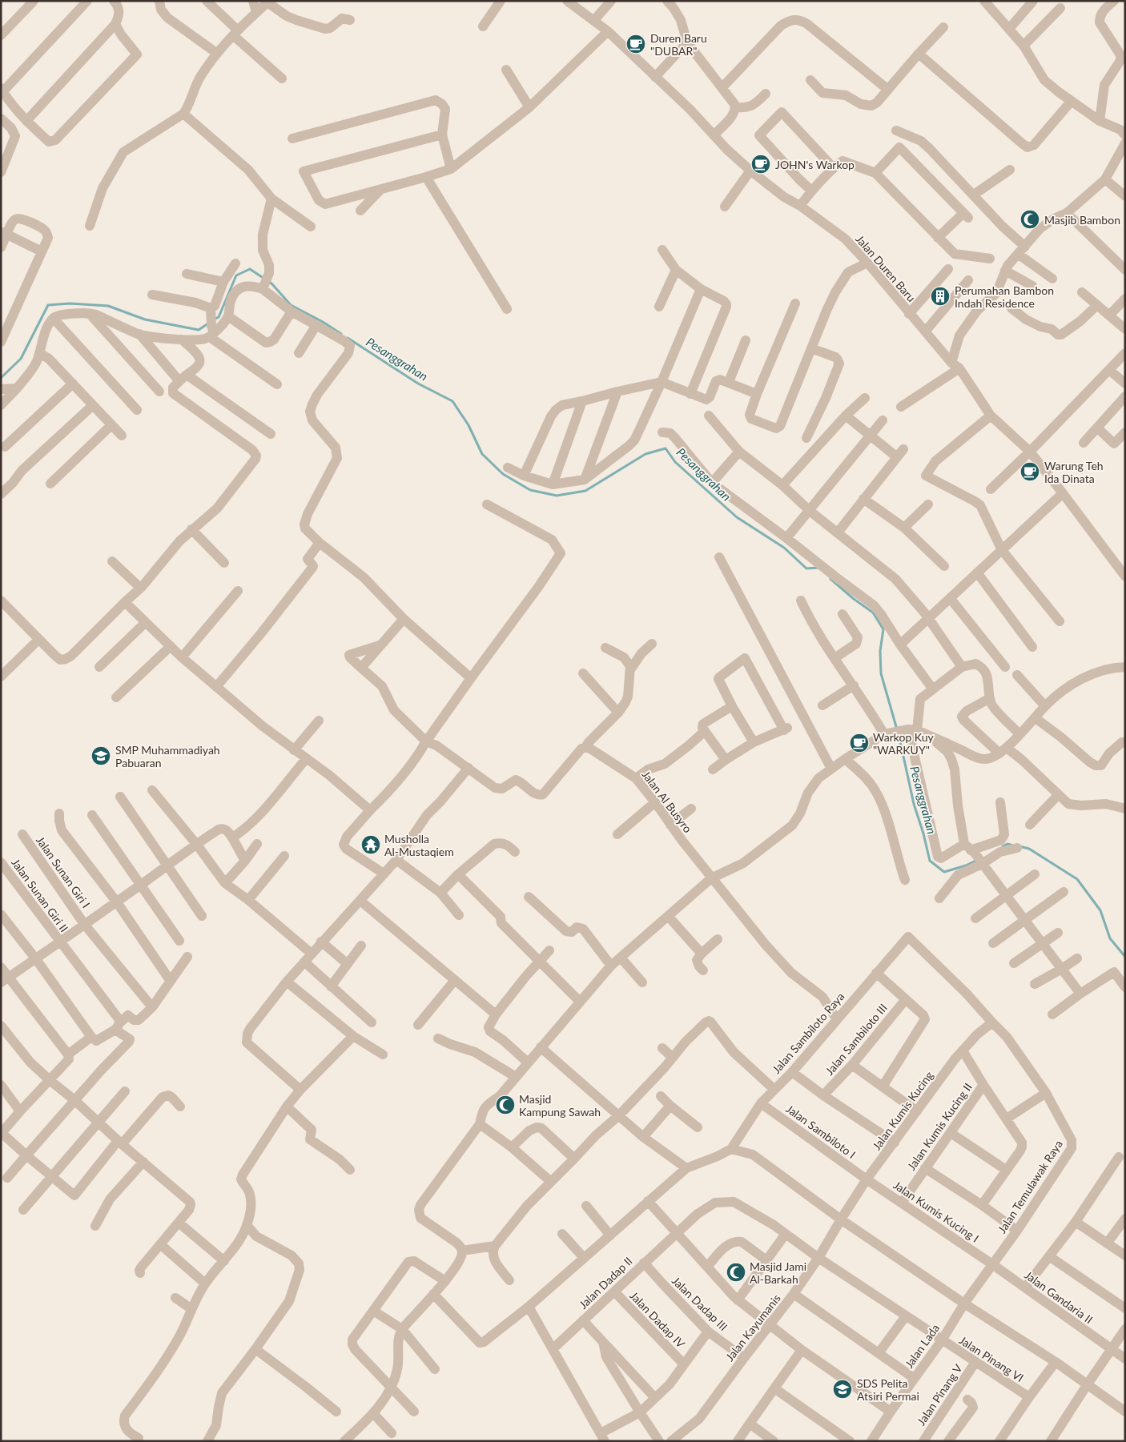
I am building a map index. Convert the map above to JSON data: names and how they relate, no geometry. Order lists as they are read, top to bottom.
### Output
{
  "streets": {
    "street": [
      "Jalan Duren Baru",
      "Jalan Al Busyro",
      "Jalan Sunan Giri I",
      "Jalan Sunan Giri II",
      "Jalan Sambiloto Raya",
      "Jalan Sambiloto III",
      "Jalan Kumis Kucing",
      "Jalan Kumis Kucing II",
      "Jalan Sambiloto I",
      "Jalan Temulawak Raya",
      "Jalan Kumis Kucing I",
      "Jalan Dadap II",
      "Jalan Gandaria II",
      "Jalan Dadap III",
      "Jalan Dadap IV",
      "Jalan Kayumanis",
      "Jalan Lada",
      "Jalan Pinang VI",
      "Jalan Pinang V"
    ]
  },
  "crossings": [
    ["Jalan Al Busyro", "Jalan Sambiloto Raya"],
    ["Jalan Sambiloto Raya", "Jalan Sambiloto I"],
    ["Jalan Sambiloto Raya", "Jalan Temulawak Raya"],
    ["Jalan Kumis Kucing", "Jalan Sambiloto I"],
    ["Jalan Kumis Kucing", "Jalan Temulawak Raya"],
    ["Jalan Kumis Kucing", "Jalan Kumis Kucing I"],
    ["Jalan Kumis Kucing", "Jalan Kayumanis"],
    ["Jalan Kumis Kucing II", "Jalan Kumis Kucing I"],
    ["Jalan Sambiloto I", "Jalan Kumis Kucing I"],
    ["Jalan Temulawak Raya", "Jalan Kumis Kucing I"],
    ["Jalan Temulawak Raya", "Jalan Gandaria II"],
    ["Jalan Temulawak Raya", "Jalan Lada"],
    ["Jalan Kumis Kucing I", "Jalan Gandaria II"],
    ["Jalan Dadap II", "Jalan Dadap III"],
    ["Jalan Dadap II", "Jalan Dadap IV"],
    ["Jalan Dadap II", "Jalan Kayumanis"],
    ["Jalan Dadap II", "Jalan Pinang VI"],
    ["Jalan Dadap III", "Jalan Kayumanis"],
    ["Jalan Kayumanis", "Jalan Pinang VI"],
    ["Jalan Lada", "Jalan Pinang VI"],
    ["Jalan Pinang VI", "Jalan Pinang V"]
  ],
  "water": ["Pesanggrahan"],
  "places": {
    "cafe": [
      "Duren Baru \"DUBAR\"",
      "JOHN's Warkop",
      "Warung Teh Ida Dinata",
      "Warkop Kuy \"WARKUY\""
    ],
    "mosque": ["Masjib Bambon", "Masjid Kampung Sawah", "Masjid Jami Al-Barkah"],
    "building": ["Perumahan Bambon Indah Residence"],
    "school or university": ["SMP Muhammadiyah Pabuaran", "SDS Pelita Atsiri Permai"],
    "temple": ["Musholla Al-Mustaqiem"]
  }
}
